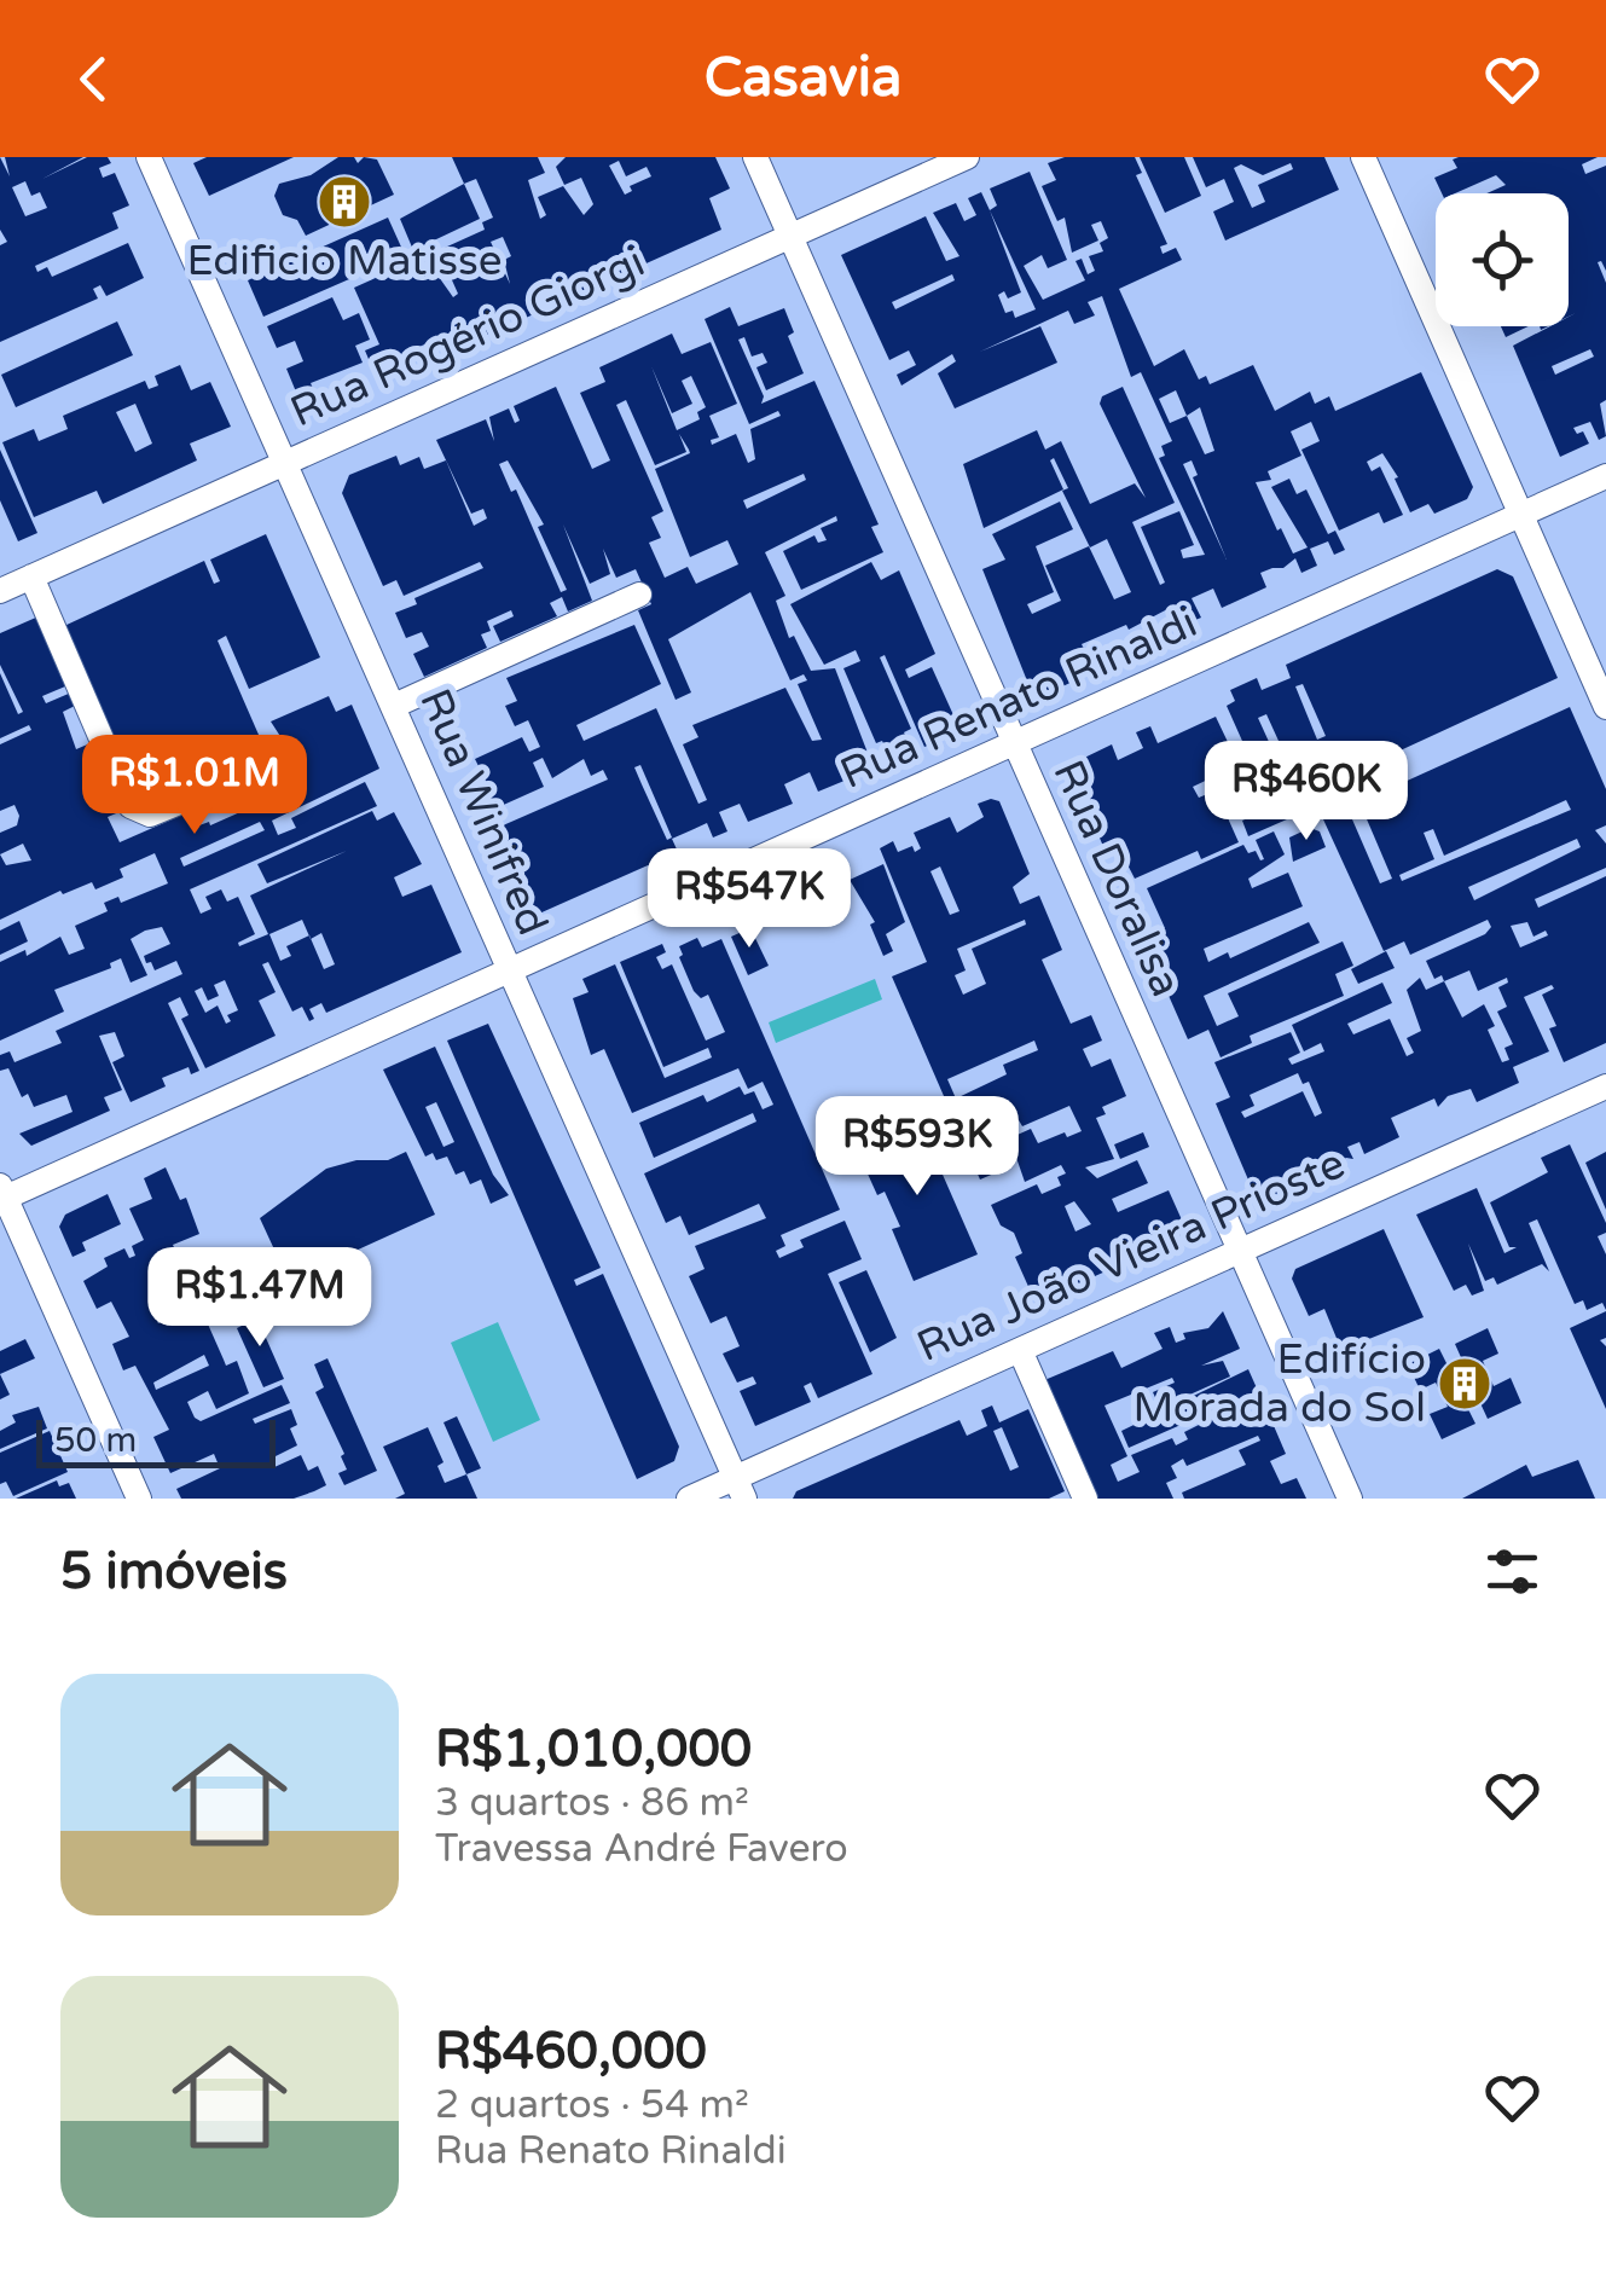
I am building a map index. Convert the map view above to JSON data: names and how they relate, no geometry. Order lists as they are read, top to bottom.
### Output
{
  "streets": {
    "street": [
      "Rua Rogério Giorgi",
      "Rua Renato Rinaldi",
      "Rua Winifred",
      "Rua Doralisa",
      "Rua João Vieira Prioste"
    ]
  },
  "crossings": [
    ["Rua Rogério Giorgi", "Rua Winifred"],
    ["Rua Rogério Giorgi", "Rua Doralisa"],
    ["Rua Renato Rinaldi", "Rua Winifred"],
    ["Rua Renato Rinaldi", "Rua Doralisa"],
    ["Rua Winifred", "Rua João Vieira Prioste"],
    ["Rua Doralisa", "Rua João Vieira Prioste"]
  ],
  "places": {
    "building": ["Edificio Matisse", "Edifício Morada do Sol"]
  },
  "scale_bar": "50 m",
  "page": {
    "header": "Casavia",
    "price": [
      "R$1.01M",
      "R$460K",
      "R$547K",
      "R$593K",
      "R$1.47M"
    ],
    "scale": "50 m",
    "heading": "5 imóveis",
    "list": [
      {
        "name": "R$1,010,000",
        "note": "3 quartos · 86 m² · Travessa André Favero"
      },
      {
        "name": "R$460,000",
        "note": "2 quartos · 54 m² · Rua Renato Rinaldi"
      }
    ]
  }
}
